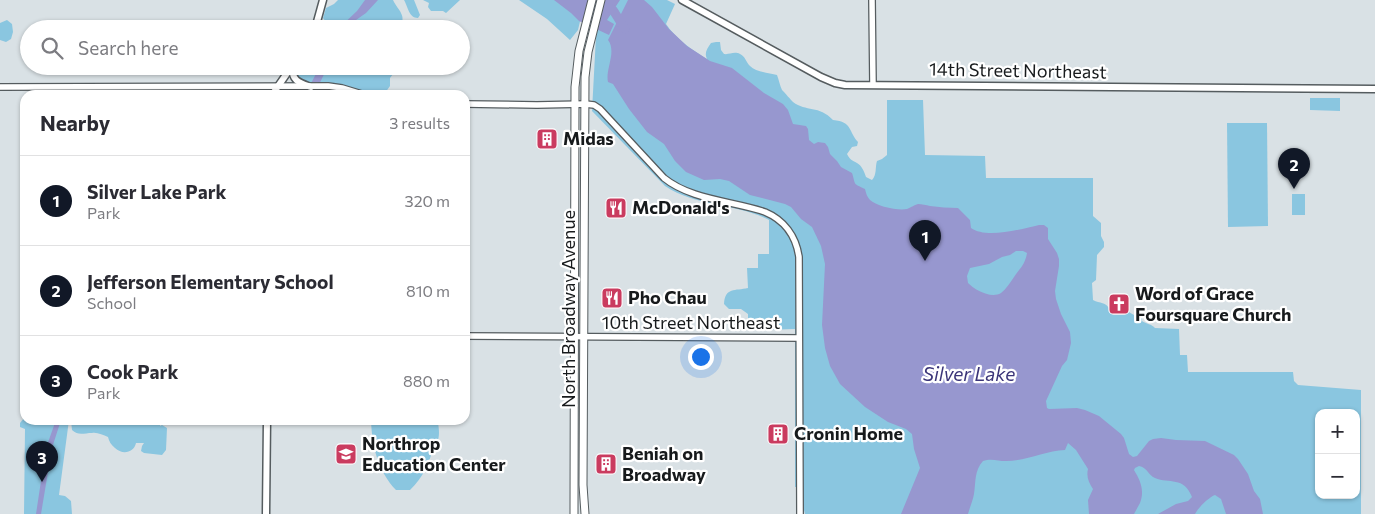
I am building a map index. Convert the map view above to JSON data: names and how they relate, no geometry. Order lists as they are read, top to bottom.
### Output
{
  "streets": {
    "main road": ["14th Street Northeast", "North Broadway Avenue"],
    "street": ["10th Street Northeast"]
  },
  "crossings": [
    ["North Broadway Avenue", "10th Street Northeast"]
  ],
  "water": ["Silver Lake"],
  "places": {
    "building": ["Midas", "Cronin Home", "Beniah on Broadway"],
    "restaurant": ["McDonald's", "Pho Chau"],
    "church": ["Word of Grace Foursquare Church"],
    "school or university": ["Northrop Education Center"]
  },
  "page": {
    "search": "Search here",
    "heading": ["Nearby", "3 results"],
    "pins": ["2", "1", "3"],
    "list": [
      {
        "mark": "1",
        "name": "Silver Lake Park",
        "note": "Park",
        "value": "320 m"
      },
      {
        "mark": "2",
        "name": "Jefferson Elementary School",
        "note": "School",
        "value": "810 m"
      },
      {
        "mark": "3",
        "name": "Cook Park",
        "note": "Park",
        "value": "880 m"
      }
    ],
    "map_buttons": ["+", "−"]
  }
}
